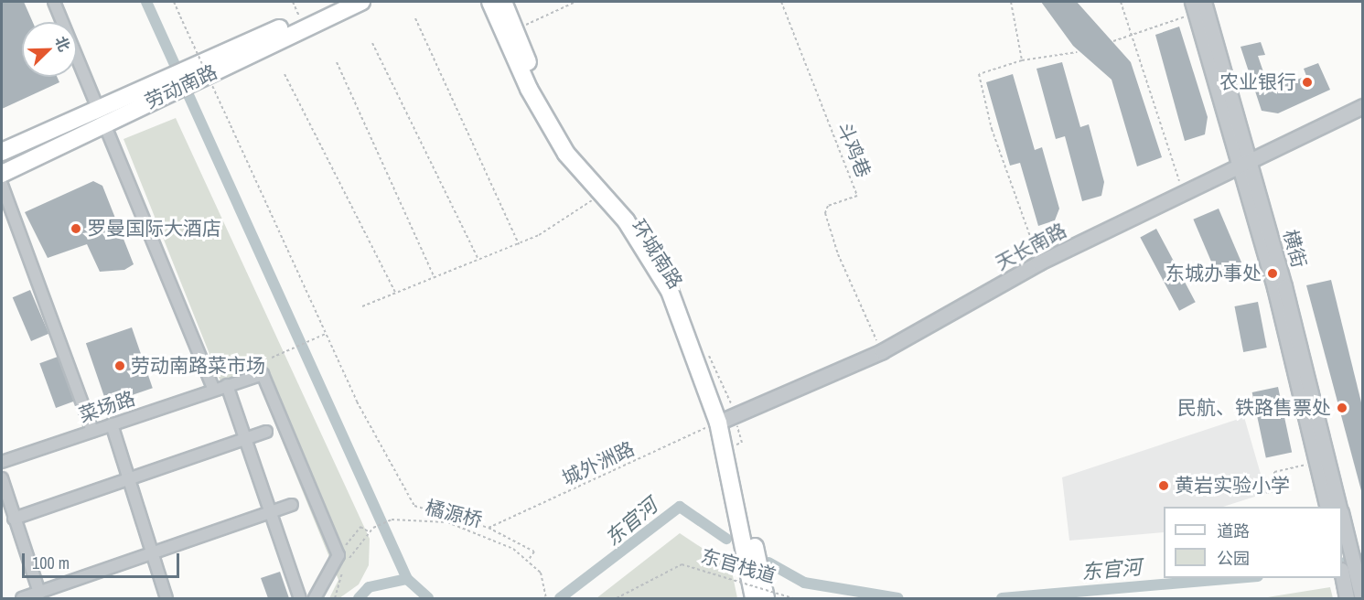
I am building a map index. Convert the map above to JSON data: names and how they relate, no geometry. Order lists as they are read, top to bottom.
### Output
{
  "streets": {
    "main road": ["劳动南路", "环城南路"],
    "street": ["天长南路", "横街", "菜场路"],
    "path": [
      "斗鸡巷",
      "城外洲路",
      "橘源桥",
      "东官栈道"
    ]
  },
  "crossings": [
    ["斗鸡巷", "天长南路"],
    ["天长南路", "横街"],
    ["天长南路", "环城南路"],
    ["天长南路", "城外洲路"],
    ["环城南路", "城外洲路"],
    ["菜场路", "橘源桥"]
  ],
  "water": ["东官河"],
  "places": [
    "农业银行",
    "罗曼国际大酒店",
    "东城办事处",
    "劳动南路菜市场",
    "民航、铁路售票处",
    "黄岩实验小学"
  ],
  "legend": ["道路", "公园"],
  "scale_bar": "100 m",
  "north": "top right"
}
